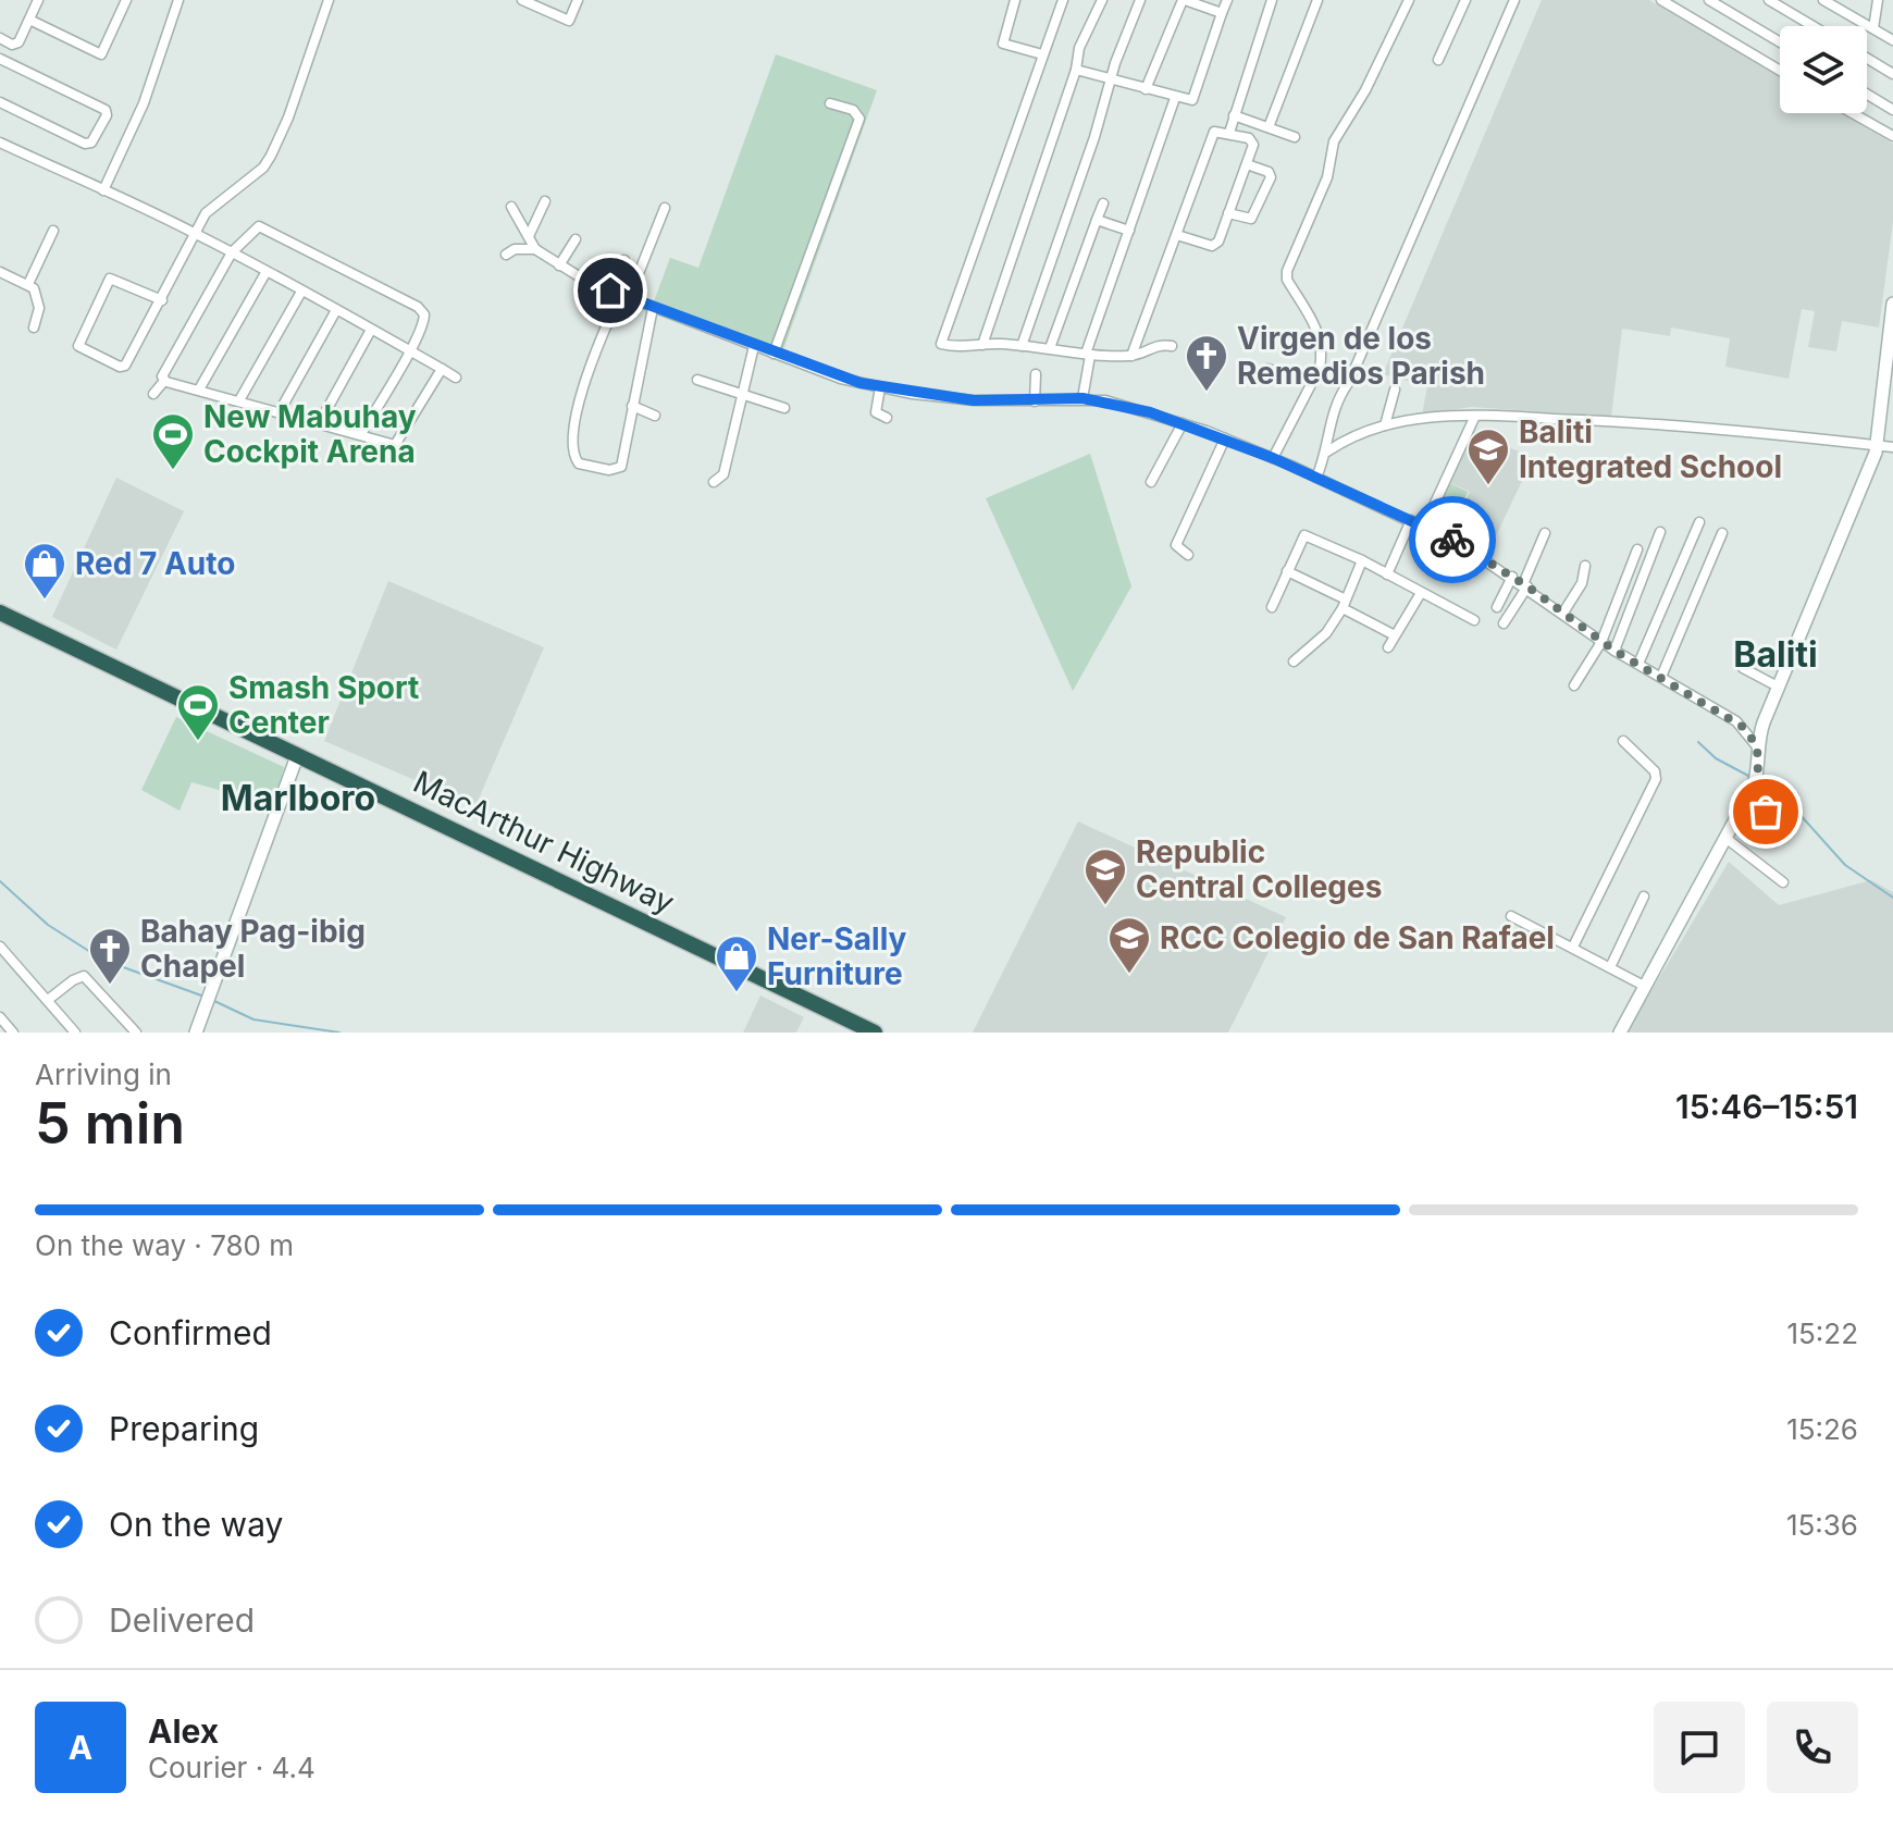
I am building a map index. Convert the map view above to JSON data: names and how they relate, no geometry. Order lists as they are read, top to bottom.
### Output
{
  "streets": {
    "highway": ["MacArthur Highway"]
  },
  "districts": ["Baliti", "Marlboro"],
  "places": {
    "church": ["Virgen de los Remedios Parish", "Bahay Pag-ibig Chapel"],
    "sports": ["New Mabuhay Cockpit Arena", "Smash Sport Center"],
    "school or university": ["Baliti Integrated School", "Republic Central Colleges", "RCC Colegio de San Rafael"],
    "shop": ["Red 7 Auto", "Ner-Sally Furniture"]
  },
  "page": {
    "heading": ["5 min", "Arriving in", "15:46–15:51"],
    "panel": ["Alex", "Courier · 4.4"],
    "bar": "On the way · 780 m",
    "list": [
      ["Confirmed", "15:22"],
      ["Preparing", "15:26"],
      ["On the way", "15:36"],
      "Delivered"
    ],
    "round": "A"
  }
}
